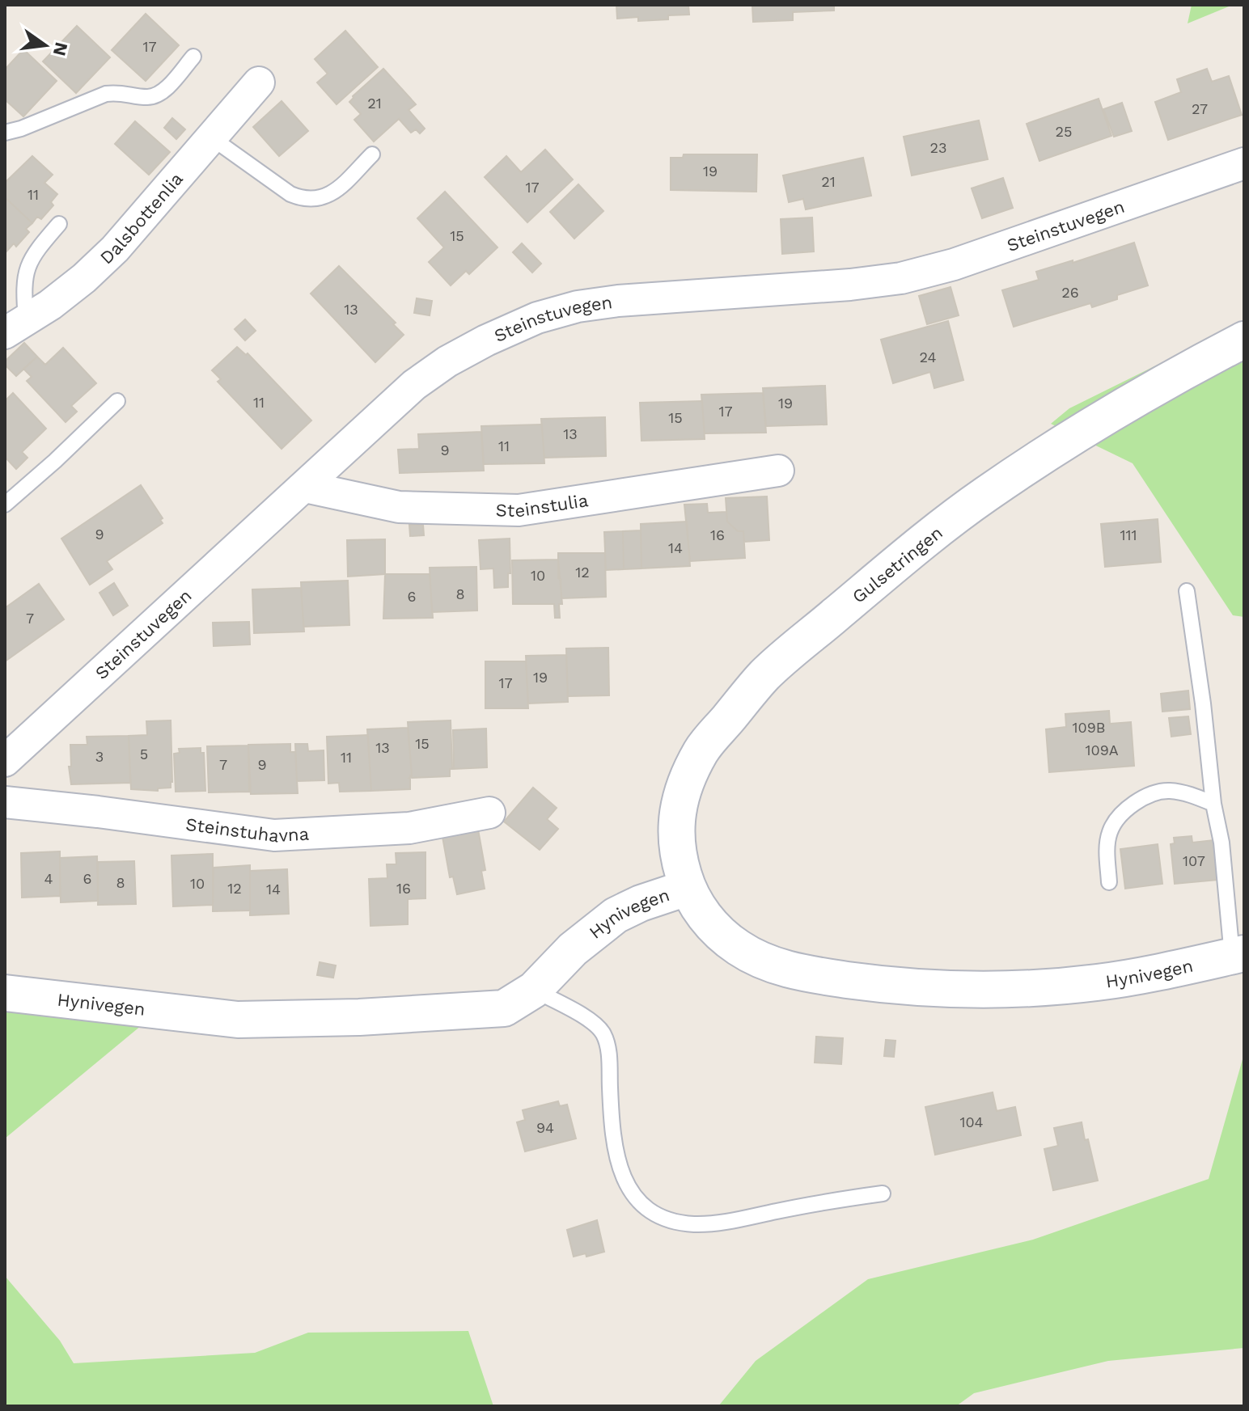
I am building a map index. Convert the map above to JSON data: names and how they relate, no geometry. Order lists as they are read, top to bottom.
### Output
{
  "streets": {
    "main road": ["Gulsetringen", "Hynivegen"],
    "street": [
      "Dalsbottenlia",
      "Steinstuvegen",
      "Steinstulia",
      "Steinstuhavna"
    ]
  },
  "crossings": [
    ["Steinstuvegen", "Steinstulia"],
    ["Gulsetringen", "Hynivegen"]
  ],
  "house_numbers": [
    "17",
    "21",
    "27",
    "25",
    "23",
    "19",
    "21",
    "17",
    "11",
    "15",
    "26",
    "13",
    "24",
    "11",
    "19",
    "17",
    "15",
    "13",
    "11",
    "9",
    "9",
    "16",
    "111",
    "14",
    "12",
    "10",
    "8",
    "6",
    "7",
    "19",
    "17",
    "109B",
    "15",
    "13",
    "109A",
    "5",
    "3",
    "11",
    "7",
    "9",
    "107",
    "4",
    "6",
    "8",
    "10",
    "12",
    "16",
    "14",
    "104",
    "94"
  ],
  "north": "right"
}
